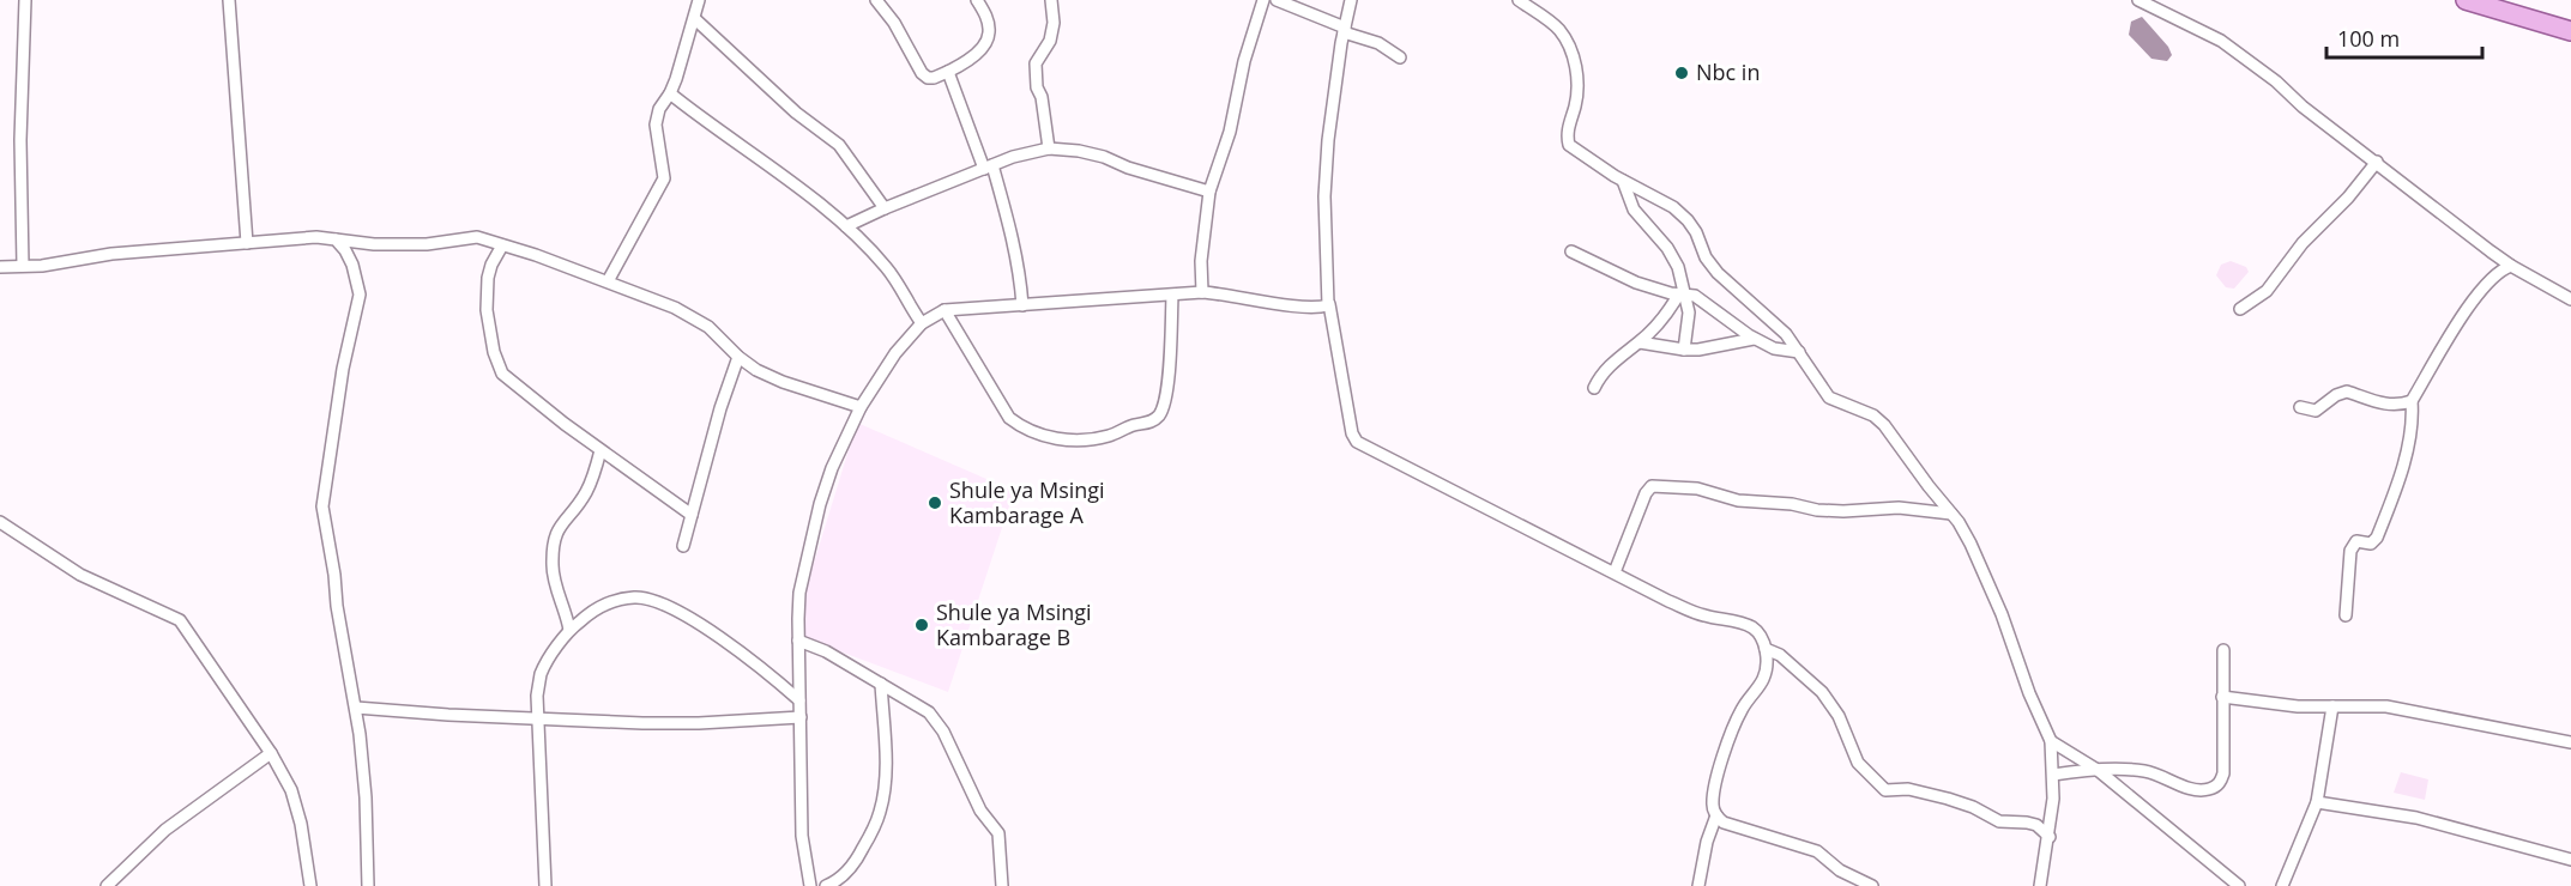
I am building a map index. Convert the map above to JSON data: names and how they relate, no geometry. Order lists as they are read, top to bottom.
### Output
{
  "places": ["Nbc in", "Shule ya Msingi Kambarage A", "Shule ya Msingi Kambarage B"],
  "scale_bar": "100 m"
}
